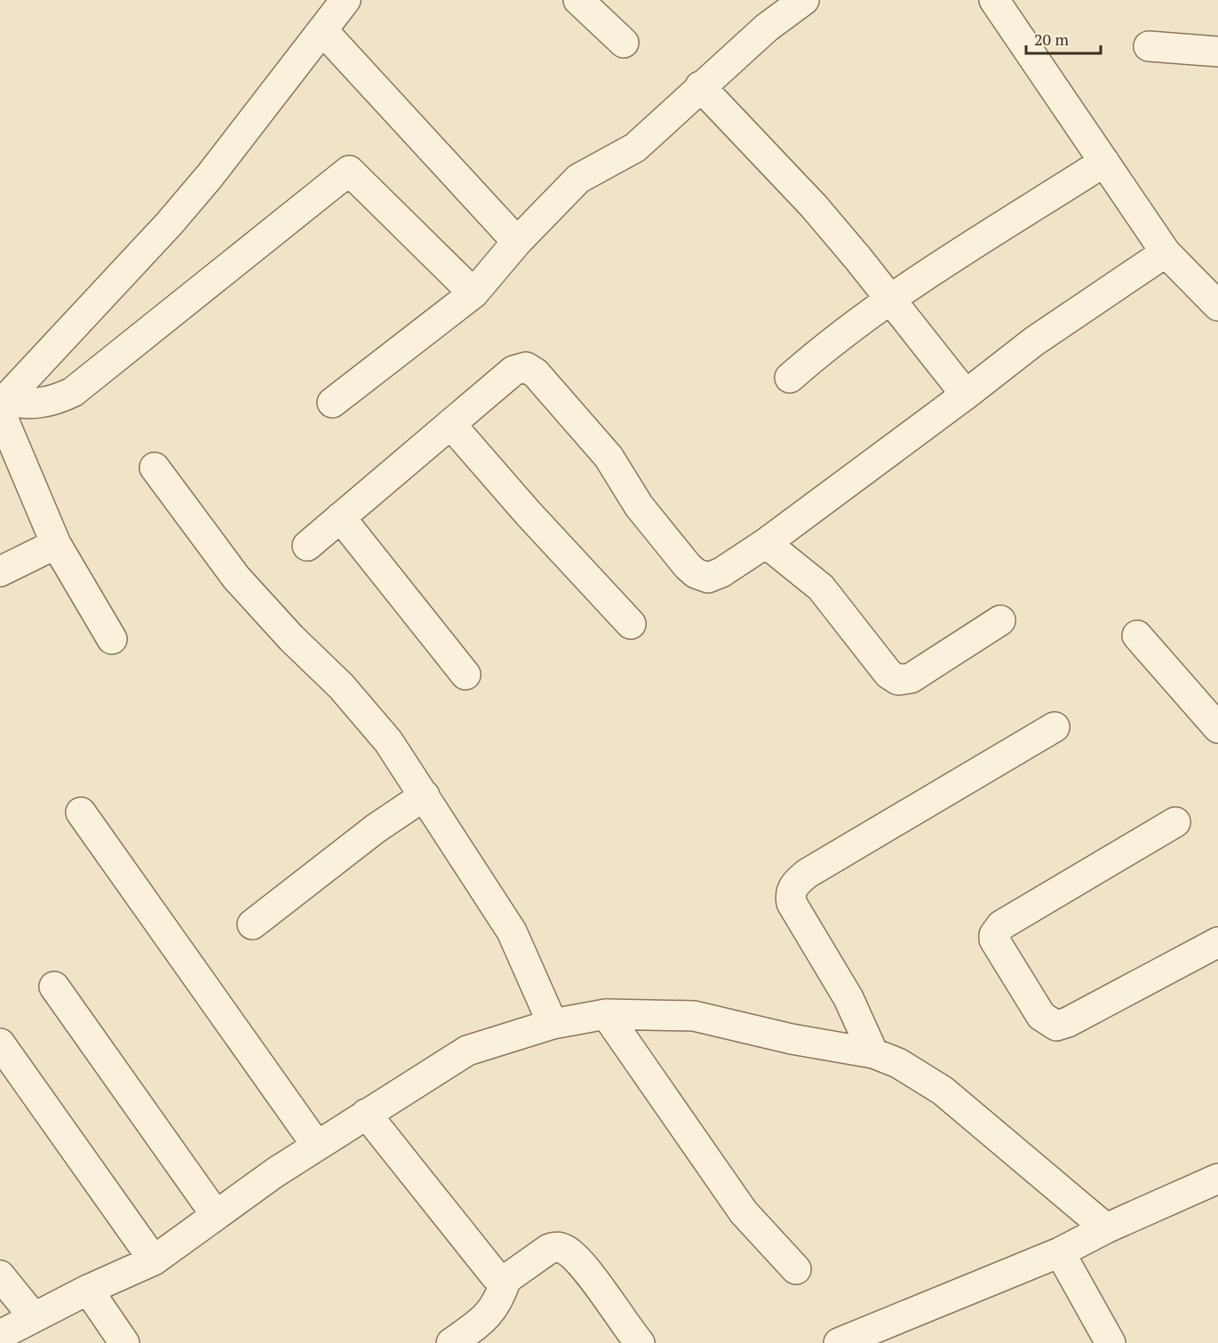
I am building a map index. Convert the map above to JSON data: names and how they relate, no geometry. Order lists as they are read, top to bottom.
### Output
{
  "scale_bar": "20 m"
}
